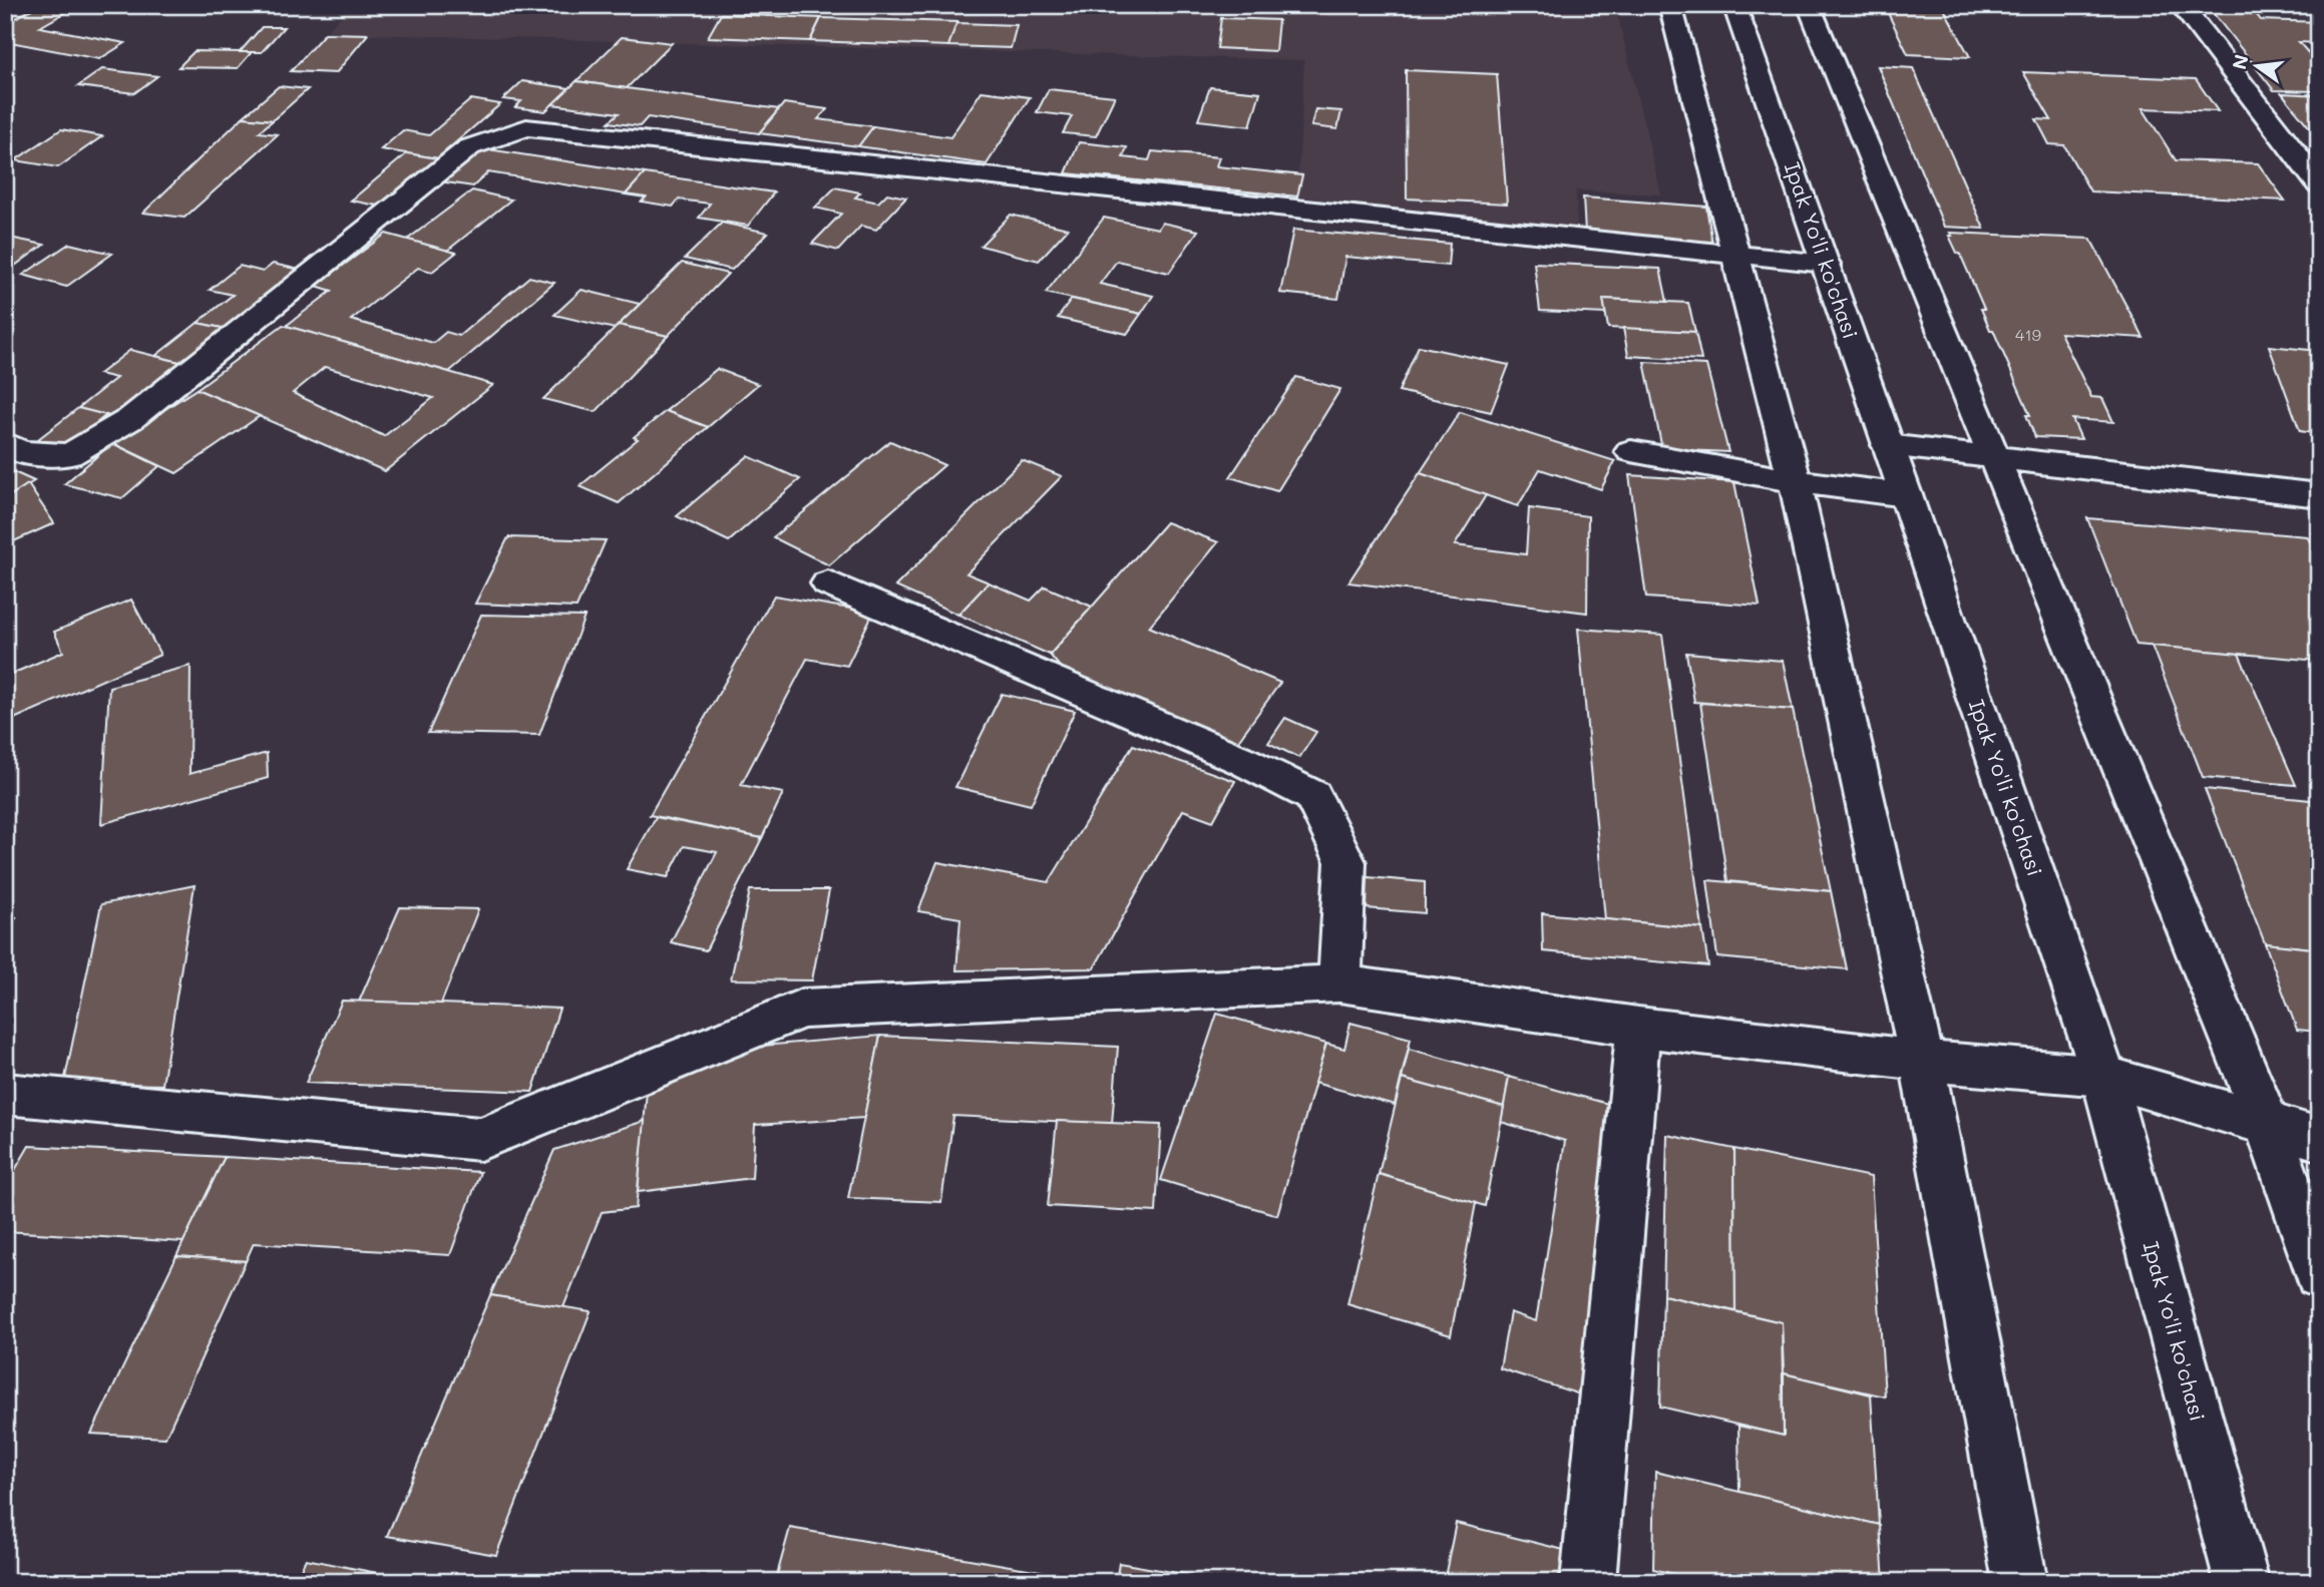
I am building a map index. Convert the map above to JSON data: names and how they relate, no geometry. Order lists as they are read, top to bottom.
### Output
{
  "streets": {
    "street": ["Ipak Yo'li ko'chasi"]
  },
  "house_numbers": ["419"],
  "north": "left"
}
